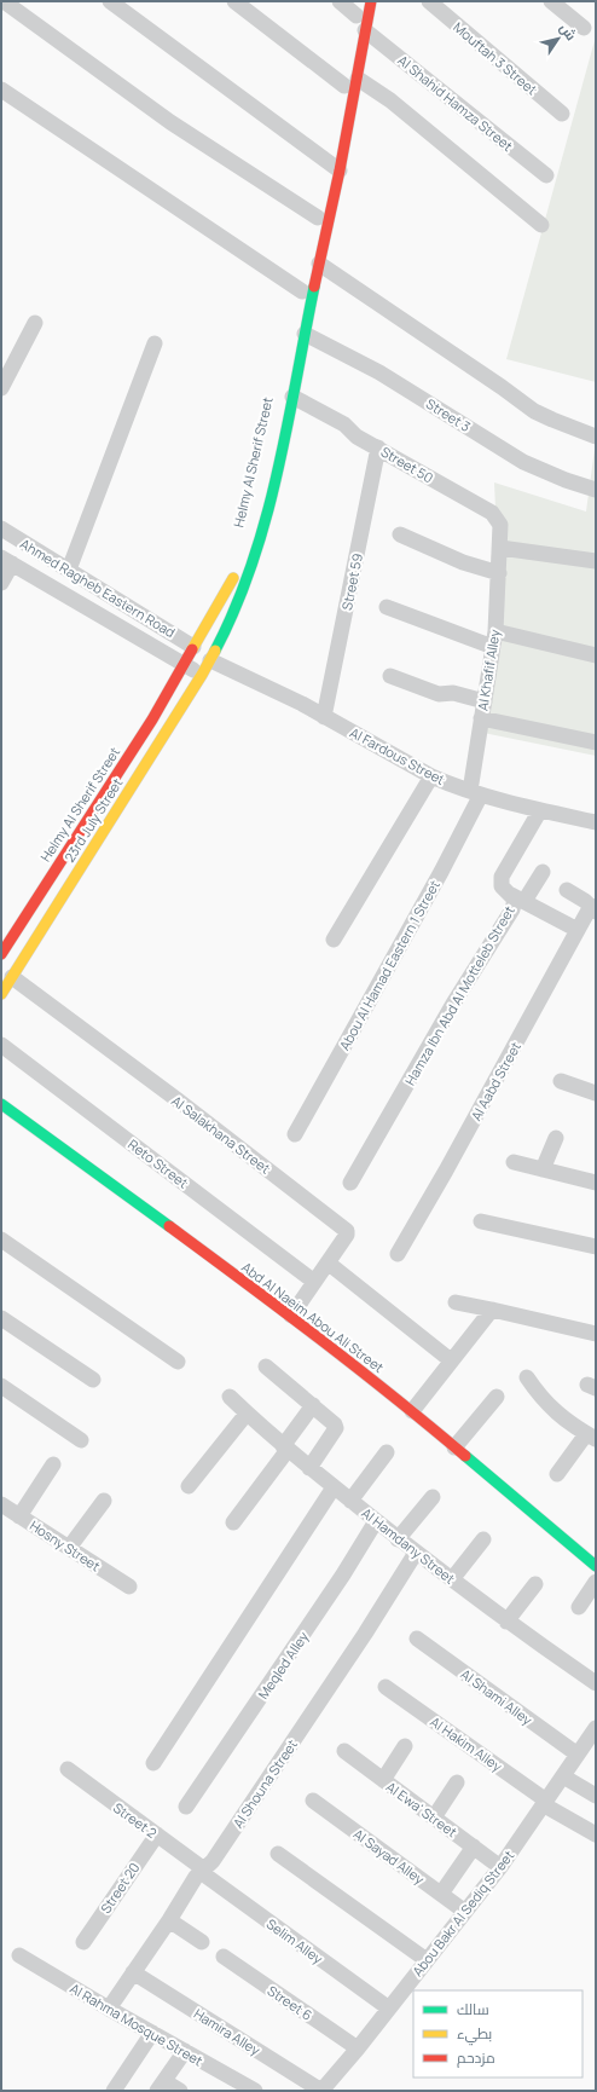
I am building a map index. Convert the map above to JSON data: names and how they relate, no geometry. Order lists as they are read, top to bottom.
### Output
{
  "streets": {
    "street": [
      "Mouftah 3 Street",
      "Al Shahid Hamza Street",
      "Street 3",
      "Helmy Al Sherif Street",
      "Street 50",
      "Street 59",
      "Ahmed Ragheb Eastern Road",
      "Al Khafif Alley",
      "Al Fardous Street",
      "23rd July Street",
      "Abou Al Hamad Eastern 1 Street",
      "Hamza Ibn Abd Al Motteleb Street",
      "Al Aabd Street",
      "Al Salakhana Street",
      "Reto Street",
      "Abd Al Naeim Abou Ali Street",
      "Hosny Street",
      "Al Hamdany Street",
      "Meqled Alley",
      "Al Shami Alley",
      "Al Hakim Alley",
      "Al Shouna Street",
      "Al Ewa' Street",
      "Street 2",
      "Al Sayad Alley",
      "Street 20",
      "Abou Bakr Al Sediq Street",
      "Selim Alley",
      "Street 6",
      "Al Rahma Mosque Street",
      "Hamira Alley"
    ]
  },
  "crossings": [
    ["Al Shahid Hamza Street", "Helmy Al Sherif Street"],
    ["Street 3", "Helmy Al Sherif Street"],
    ["Helmy Al Sherif Street", "Street 50"],
    ["Helmy Al Sherif Street", "Ahmed Ragheb Eastern Road"],
    ["Helmy Al Sherif Street", "Al Fardous Street"],
    ["Helmy Al Sherif Street", "23rd July Street"],
    ["Street 50", "Street 59"],
    ["Street 50", "Al Khafif Alley"],
    ["Street 59", "Al Fardous Street"],
    ["Al Khafif Alley", "Al Fardous Street"],
    ["Al Khafif Alley", "Abou Al Hamad Eastern 1 Street"],
    ["Al Fardous Street", "23rd July Street"],
    ["Al Fardous Street", "Abou Al Hamad Eastern 1 Street"],
    ["Al Fardous Street", "Hamza Ibn Abd Al Motteleb Street"],
    ["23rd July Street", "Al Salakhana Street"],
    ["Al Salakhana Street", "Reto Street"],
    ["Al Salakhana Street", "Abd Al Naeim Abou Ali Street"],
    ["Al Hamdany Street", "Meqled Alley"],
    ["Al Hamdany Street", "Al Shouna Street"],
    ["Al Shami Alley", "Abou Bakr Al Sediq Street"],
    ["Al Hakim Alley", "Abou Bakr Al Sediq Street"],
    ["Al Shouna Street", "Street 2"],
    ["Al Shouna Street", "Selim Alley"],
    ["Al Shouna Street", "Al Rahma Mosque Street"],
    ["Al Shouna Street", "Hamira Alley"],
    ["Al Ewa' Street", "Abou Bakr Al Sediq Street"],
    ["Street 2", "Street 20"],
    ["Street 2", "Selim Alley"],
    ["Al Sayad Alley", "Abou Bakr Al Sediq Street"],
    ["Abou Bakr Al Sediq Street", "Selim Alley"],
    ["Abou Bakr Al Sediq Street", "Street 6"],
    ["Abou Bakr Al Sediq Street", "Hamira Alley"]
  ],
  "legend": ["سالك", "بطيء", "مزدحم"],
  "north": "top right"
}
